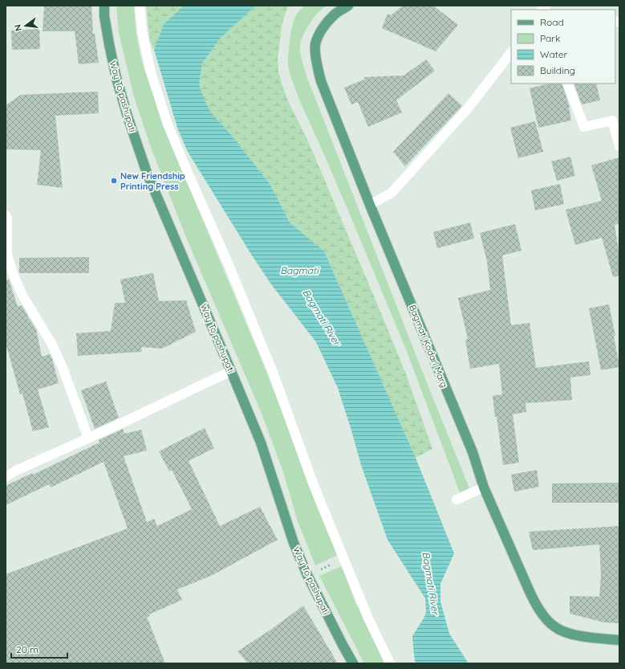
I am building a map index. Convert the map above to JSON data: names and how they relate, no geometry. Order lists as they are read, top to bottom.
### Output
{
  "streets": {
    "main road": ["Way To pashupati", "Bagmati Kodari Marg"]
  },
  "water": ["Bagmati", "Bagmati River"],
  "places": ["New Friendship Printing Press"],
  "legend": [
    "Road",
    "Park",
    "Water",
    "Building"
  ],
  "scale_bar": "20 m",
  "north": "left"
}
